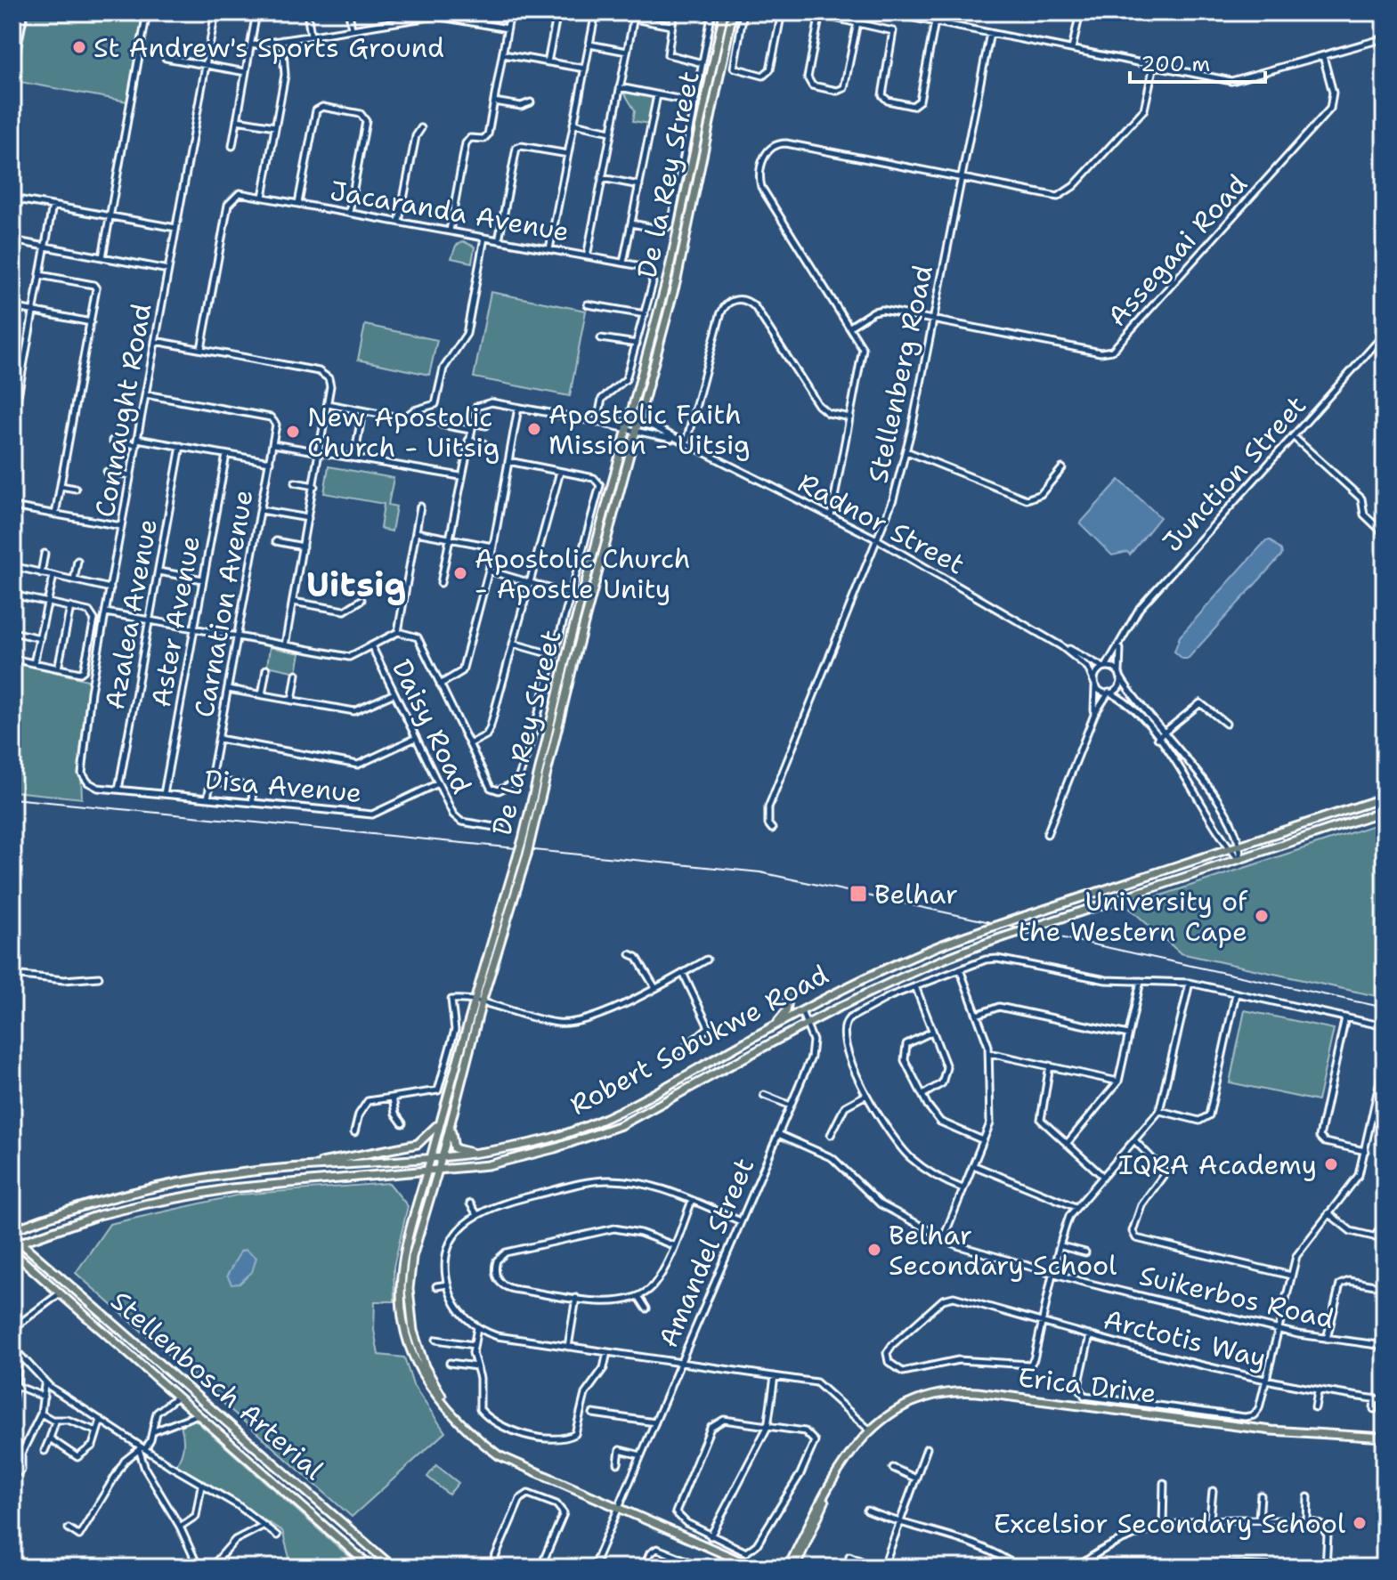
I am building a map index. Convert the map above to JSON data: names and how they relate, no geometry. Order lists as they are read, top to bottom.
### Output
{
  "streets": {
    "main road": [
      "De la Rey Street",
      "Robert Sobukwe Road",
      "Stellenbosch Arterial",
      "Erica Drive"
    ],
    "street": [
      "Jacaranda Avenue",
      "Assegaai Road",
      "Stellenberg Road",
      "Connaught Road",
      "Junction Street",
      "Radnor Street",
      "Carnation Avenue",
      "Azalea Avenue",
      "Aster Avenue",
      "Daisy Road",
      "Disa Avenue",
      "Amandel Street",
      "Suikerbos Road",
      "Arctotis Way"
    ]
  },
  "crossings": [
    ["De la Rey Street", "Radnor Street"],
    ["De la Rey Street", "Robert Sobukwe Road"],
    ["Jacaranda Avenue", "Radnor Street"],
    ["Assegaai Road", "Stellenberg Road"],
    ["Stellenberg Road", "Radnor Street"],
    ["Connaught Road", "Carnation Avenue"],
    ["Connaught Road", "Azalea Avenue"],
    ["Connaught Road", "Disa Avenue"],
    ["Junction Street", "Radnor Street"],
    ["Carnation Avenue", "Disa Avenue"],
    ["Azalea Avenue", "Disa Avenue"],
    ["Aster Avenue", "Disa Avenue"],
    ["Daisy Road", "Disa Avenue"],
    ["Robert Sobukwe Road", "Amandel Street"],
    ["Robert Sobukwe Road", "Stellenbosch Arterial"],
    ["Amandel Street", "Suikerbos Road"]
  ],
  "districts": ["Uitsig"],
  "places": {
    "other": [
      "St Andrew's Sports Ground",
      "Apostolic Faith Mission - Uitsig",
      "New Apostolic Church - Uitsig",
      "Apostolic Church - Apostle Unity",
      "University of the Western Cape",
      "IQRA Academy",
      "Belhar Secondary School",
      "Excelsior Secondary School"
    ],
    "transit": ["Belhar"]
  },
  "scale_bar": "200 m"
}
